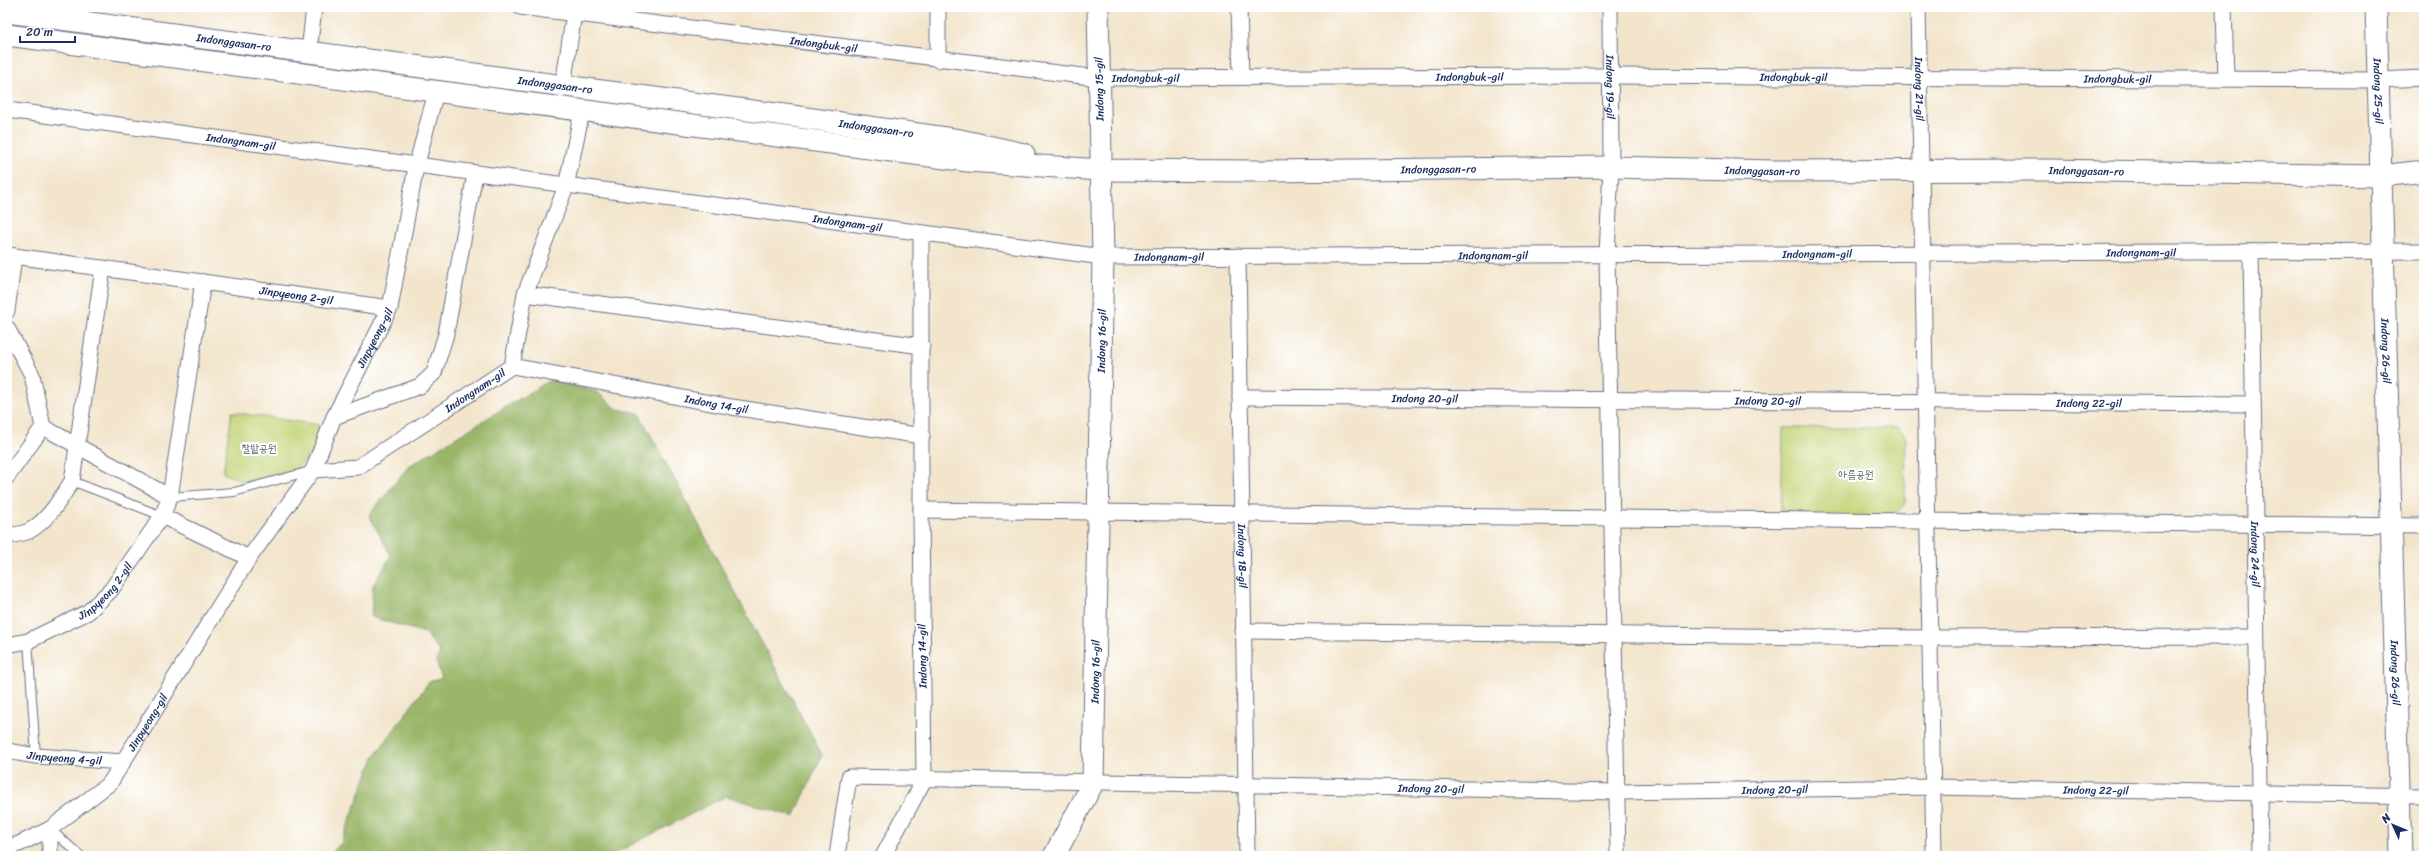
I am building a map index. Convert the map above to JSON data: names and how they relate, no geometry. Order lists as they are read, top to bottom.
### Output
{
  "streets": {
    "main road": [
      "Indonggasan-ro",
      "Indong 15-gil",
      "Indong 25-gil",
      "Indong 16-gil",
      "Indong 26-gil"
    ],
    "street": [
      "Indongbuk-gil",
      "Indong 19-gil",
      "Indong 21-gil",
      "Indongnam-gil",
      "Jinpyeong 2-gil",
      "Jinpyeong-gil",
      "Indong 20-gil",
      "Indong 22-gil",
      "Indong 14-gil",
      "Indong 24-gil",
      "Indong 18-gil",
      "Jinpyeong 4-gil"
    ]
  },
  "crossings": [
    ["Indonggasan-ro", "Indong 19-gil"],
    ["Indonggasan-ro", "Indong 15-gil"],
    ["Indonggasan-ro", "Indong 21-gil"],
    ["Indonggasan-ro", "Indong 25-gil"],
    ["Indonggasan-ro", "Jinpyeong-gil"],
    ["Indonggasan-ro", "Indong 16-gil"],
    ["Indonggasan-ro", "Indong 26-gil"],
    ["Indongbuk-gil", "Indong 19-gil"],
    ["Indongbuk-gil", "Indong 15-gil"],
    ["Indongbuk-gil", "Indong 21-gil"],
    ["Indongbuk-gil", "Indong 25-gil"],
    ["Indong 15-gil", "Indong 16-gil"],
    ["Indong 25-gil", "Indong 26-gil"],
    ["Indongnam-gil", "Jinpyeong-gil"],
    ["Indongnam-gil", "Indong 16-gil"],
    ["Indongnam-gil", "Indong 26-gil"],
    ["Indongnam-gil", "Indong 14-gil"],
    ["Indongnam-gil", "Indong 24-gil"],
    ["Indongnam-gil", "Indong 18-gil"],
    ["Jinpyeong 2-gil", "Jinpyeong-gil"],
    ["Jinpyeong-gil", "Jinpyeong 4-gil"],
    ["Indong 20-gil", "Indong 22-gil"],
    ["Indong 20-gil", "Indong 18-gil"],
    ["Indong 22-gil", "Indong 24-gil"]
  ],
  "parks": ["찰밭공원", "아름공원"],
  "scale_bar": "20 m",
  "north": "top left"
}
